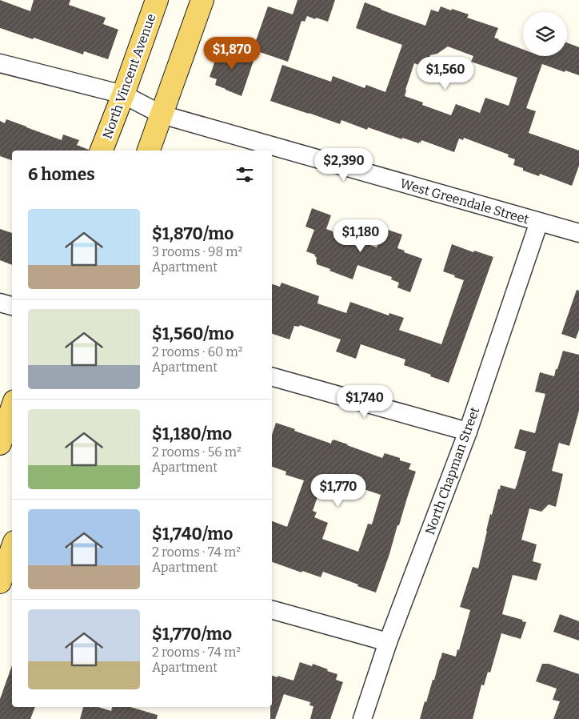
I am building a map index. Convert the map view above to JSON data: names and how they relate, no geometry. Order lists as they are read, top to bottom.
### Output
{
  "streets": {
    "main road": ["North Vincent Avenue"],
    "street": ["West Greendale Street", "North Chapman Street"]
  },
  "crossings": [
    ["North Vincent Avenue", "West Greendale Street"],
    ["West Greendale Street", "North Chapman Street"]
  ],
  "page": {
    "price": [
      "$1,870",
      "$1,560",
      "$2,390",
      "$1,180",
      "$1,740",
      "$1,770"
    ],
    "heading": "6 homes",
    "list": [
      {
        "name": "$1,870/mo",
        "note": "3 rooms · 98 m² · Apartment"
      },
      {
        "name": "$1,560/mo",
        "note": "2 rooms · 60 m² · Apartment"
      },
      {
        "name": "$1,180/mo",
        "note": "2 rooms · 56 m² · Apartment"
      },
      {
        "name": "$1,740/mo",
        "note": "2 rooms · 74 m² · Apartment"
      },
      {
        "name": "$1,770/mo",
        "note": "2 rooms · 74 m² · Apartment"
      }
    ]
  }
}
